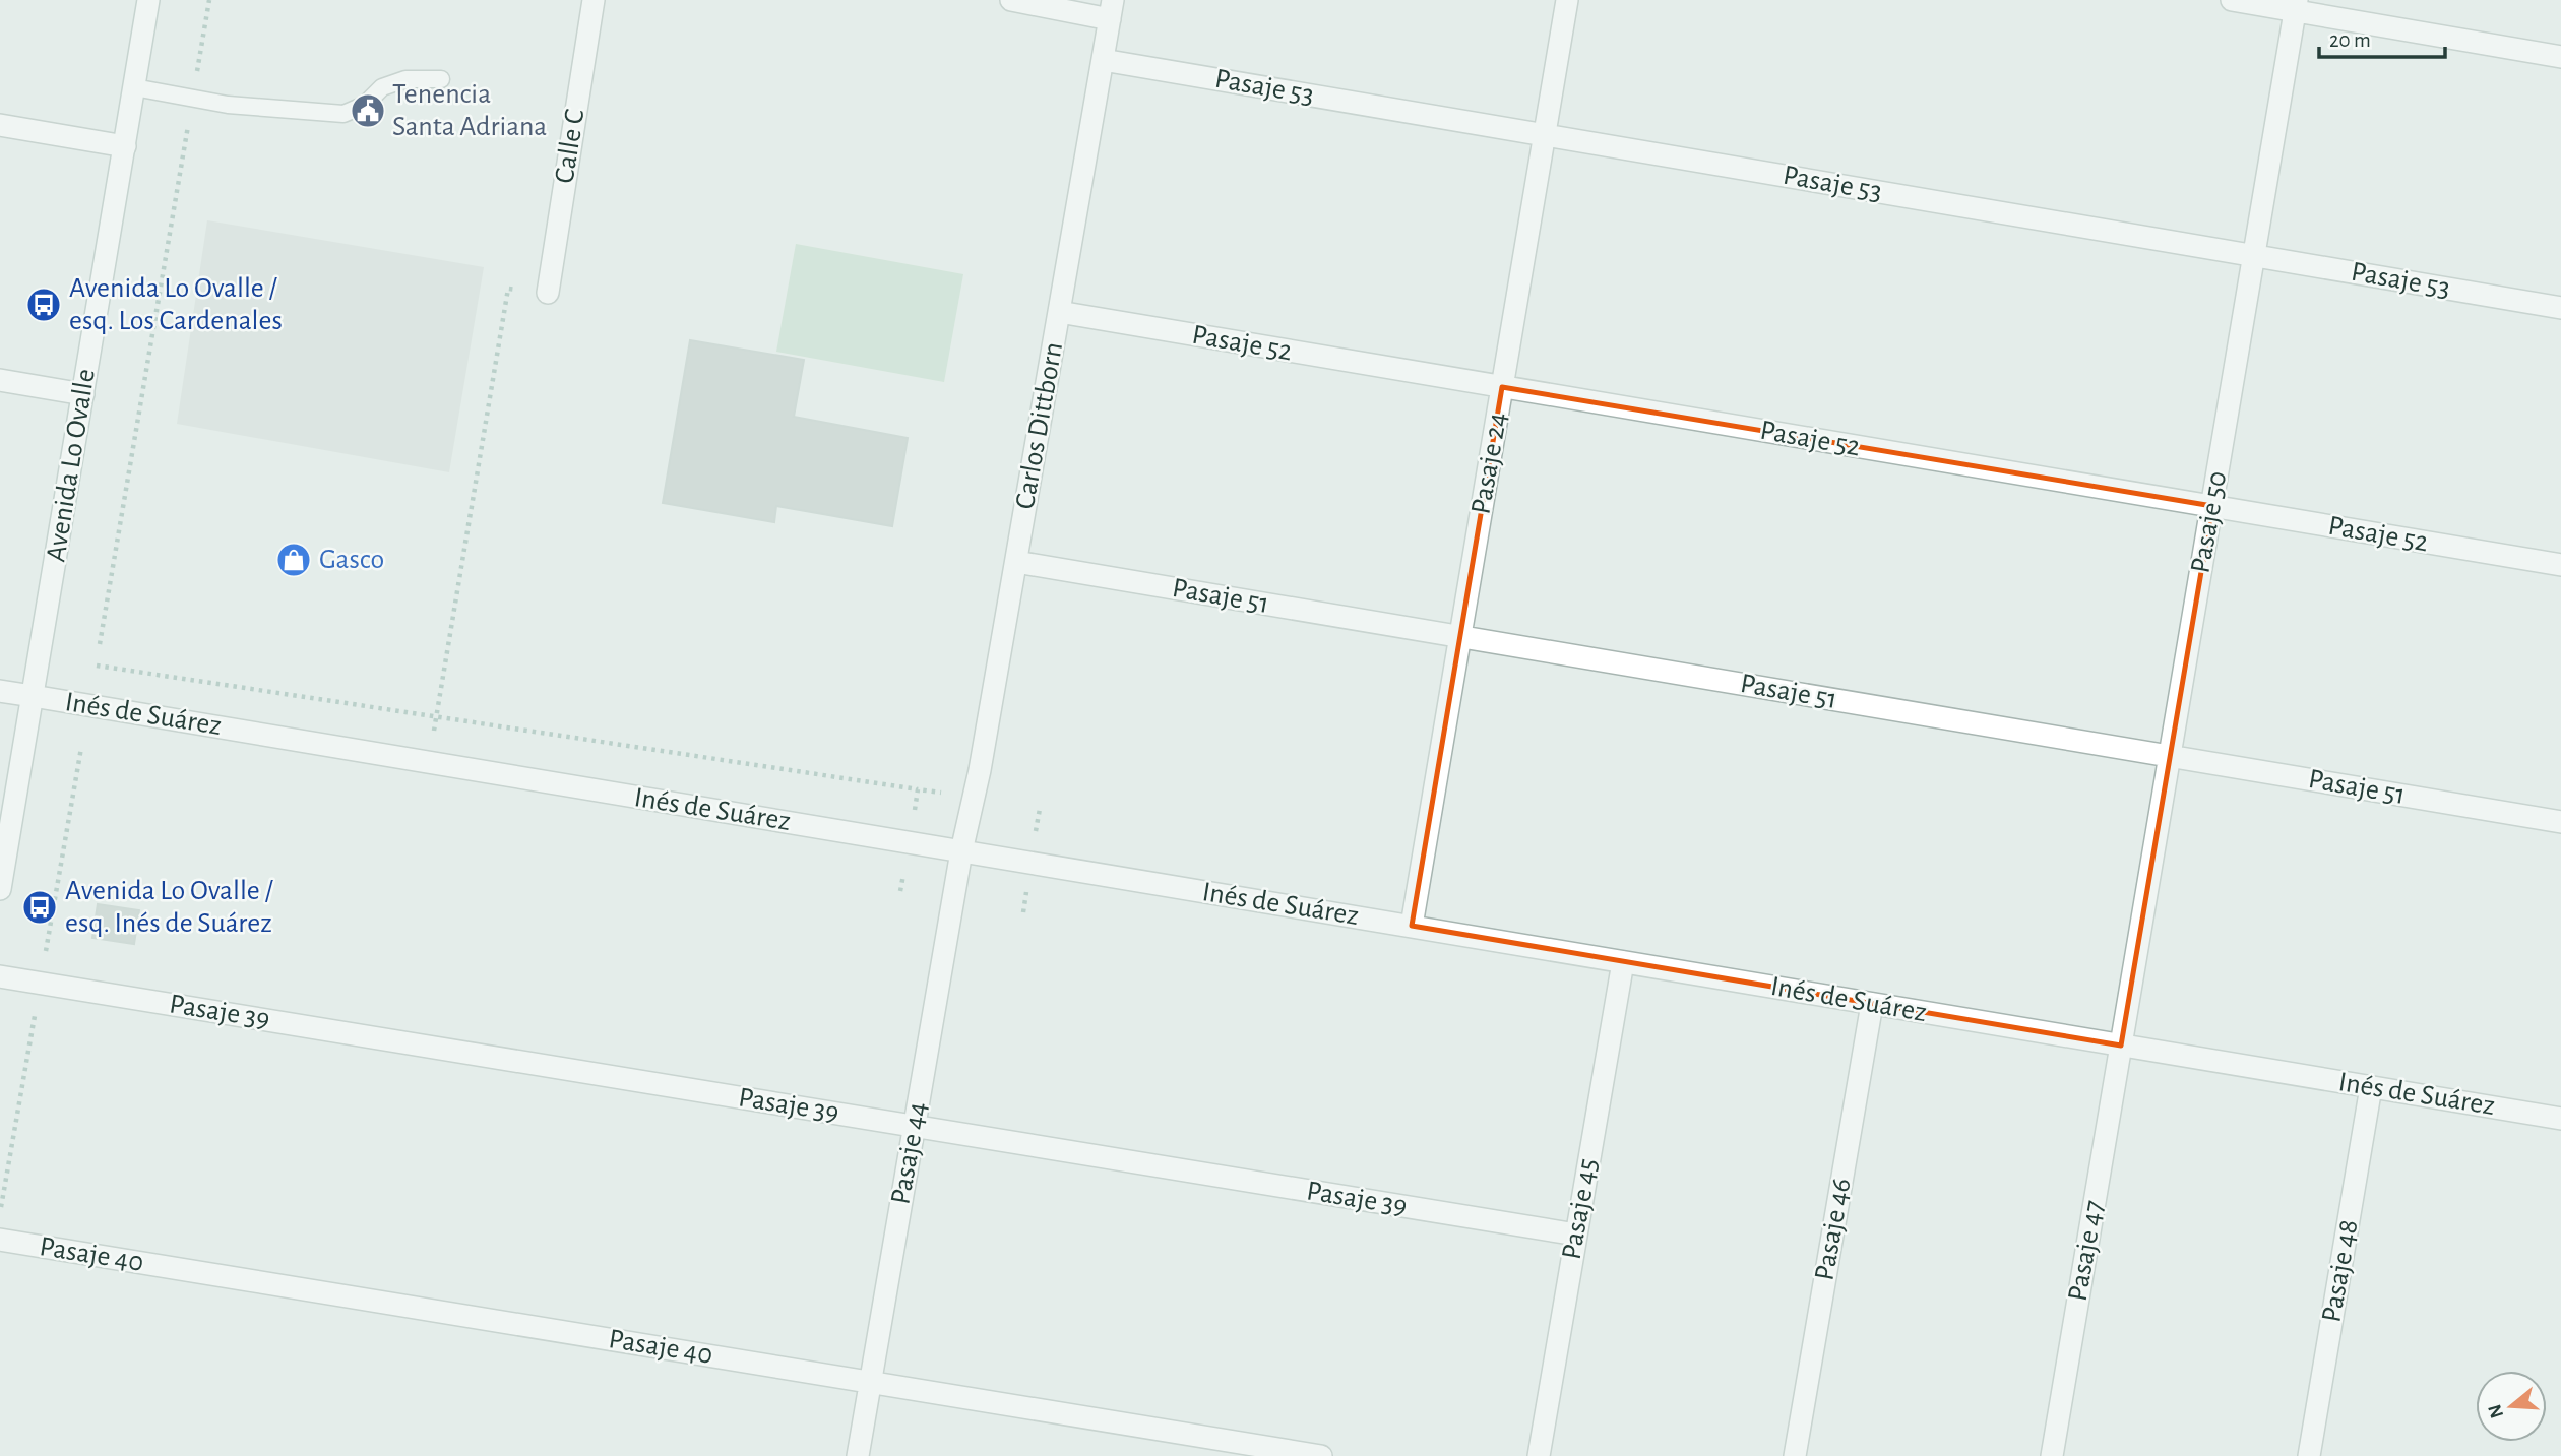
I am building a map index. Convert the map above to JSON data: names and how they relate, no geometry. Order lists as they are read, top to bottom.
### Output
{
  "streets": {
    "street": [
      "Pasaje 53",
      "Calle C",
      "Pasaje 52",
      "Carlos Dittborn",
      "Pasaje 24",
      "Avenida Lo Ovalle",
      "Pasaje 50",
      "Pasaje 51",
      "Inés de Suárez",
      "Pasaje 39",
      "Pasaje 44",
      "Pasaje 45",
      "Pasaje 46",
      "Pasaje 47",
      "Pasaje 40",
      "Pasaje 48"
    ]
  },
  "crossings": [
    ["Pasaje 53", "Carlos Dittborn"],
    ["Pasaje 53", "Pasaje 24"],
    ["Pasaje 53", "Pasaje 50"],
    ["Pasaje 52", "Carlos Dittborn"],
    ["Pasaje 52", "Pasaje 24"],
    ["Pasaje 52", "Pasaje 50"],
    ["Carlos Dittborn", "Pasaje 51"],
    ["Carlos Dittborn", "Inés de Suárez"],
    ["Carlos Dittborn", "Pasaje 44"],
    ["Pasaje 24", "Pasaje 51"],
    ["Pasaje 24", "Inés de Suárez"],
    ["Avenida Lo Ovalle", "Inés de Suárez"],
    ["Pasaje 50", "Pasaje 51"],
    ["Pasaje 50", "Inés de Suárez"],
    ["Pasaje 50", "Pasaje 47"],
    ["Inés de Suárez", "Pasaje 44"],
    ["Inés de Suárez", "Pasaje 45"],
    ["Inés de Suárez", "Pasaje 46"],
    ["Inés de Suárez", "Pasaje 47"],
    ["Inés de Suárez", "Pasaje 48"],
    ["Pasaje 39", "Pasaje 44"],
    ["Pasaje 39", "Pasaje 45"],
    ["Pasaje 44", "Pasaje 40"]
  ],
  "places": {
    "public building": ["Tenencia Santa Adriana"],
    "bus stop": ["Avenida Lo Ovalle / esq. Los Cardenales", "Avenida Lo Ovalle / esq. Inés de Suárez"],
    "shop": ["Gasco"]
  },
  "scale_bar": "20 m",
  "north": "left"
}
